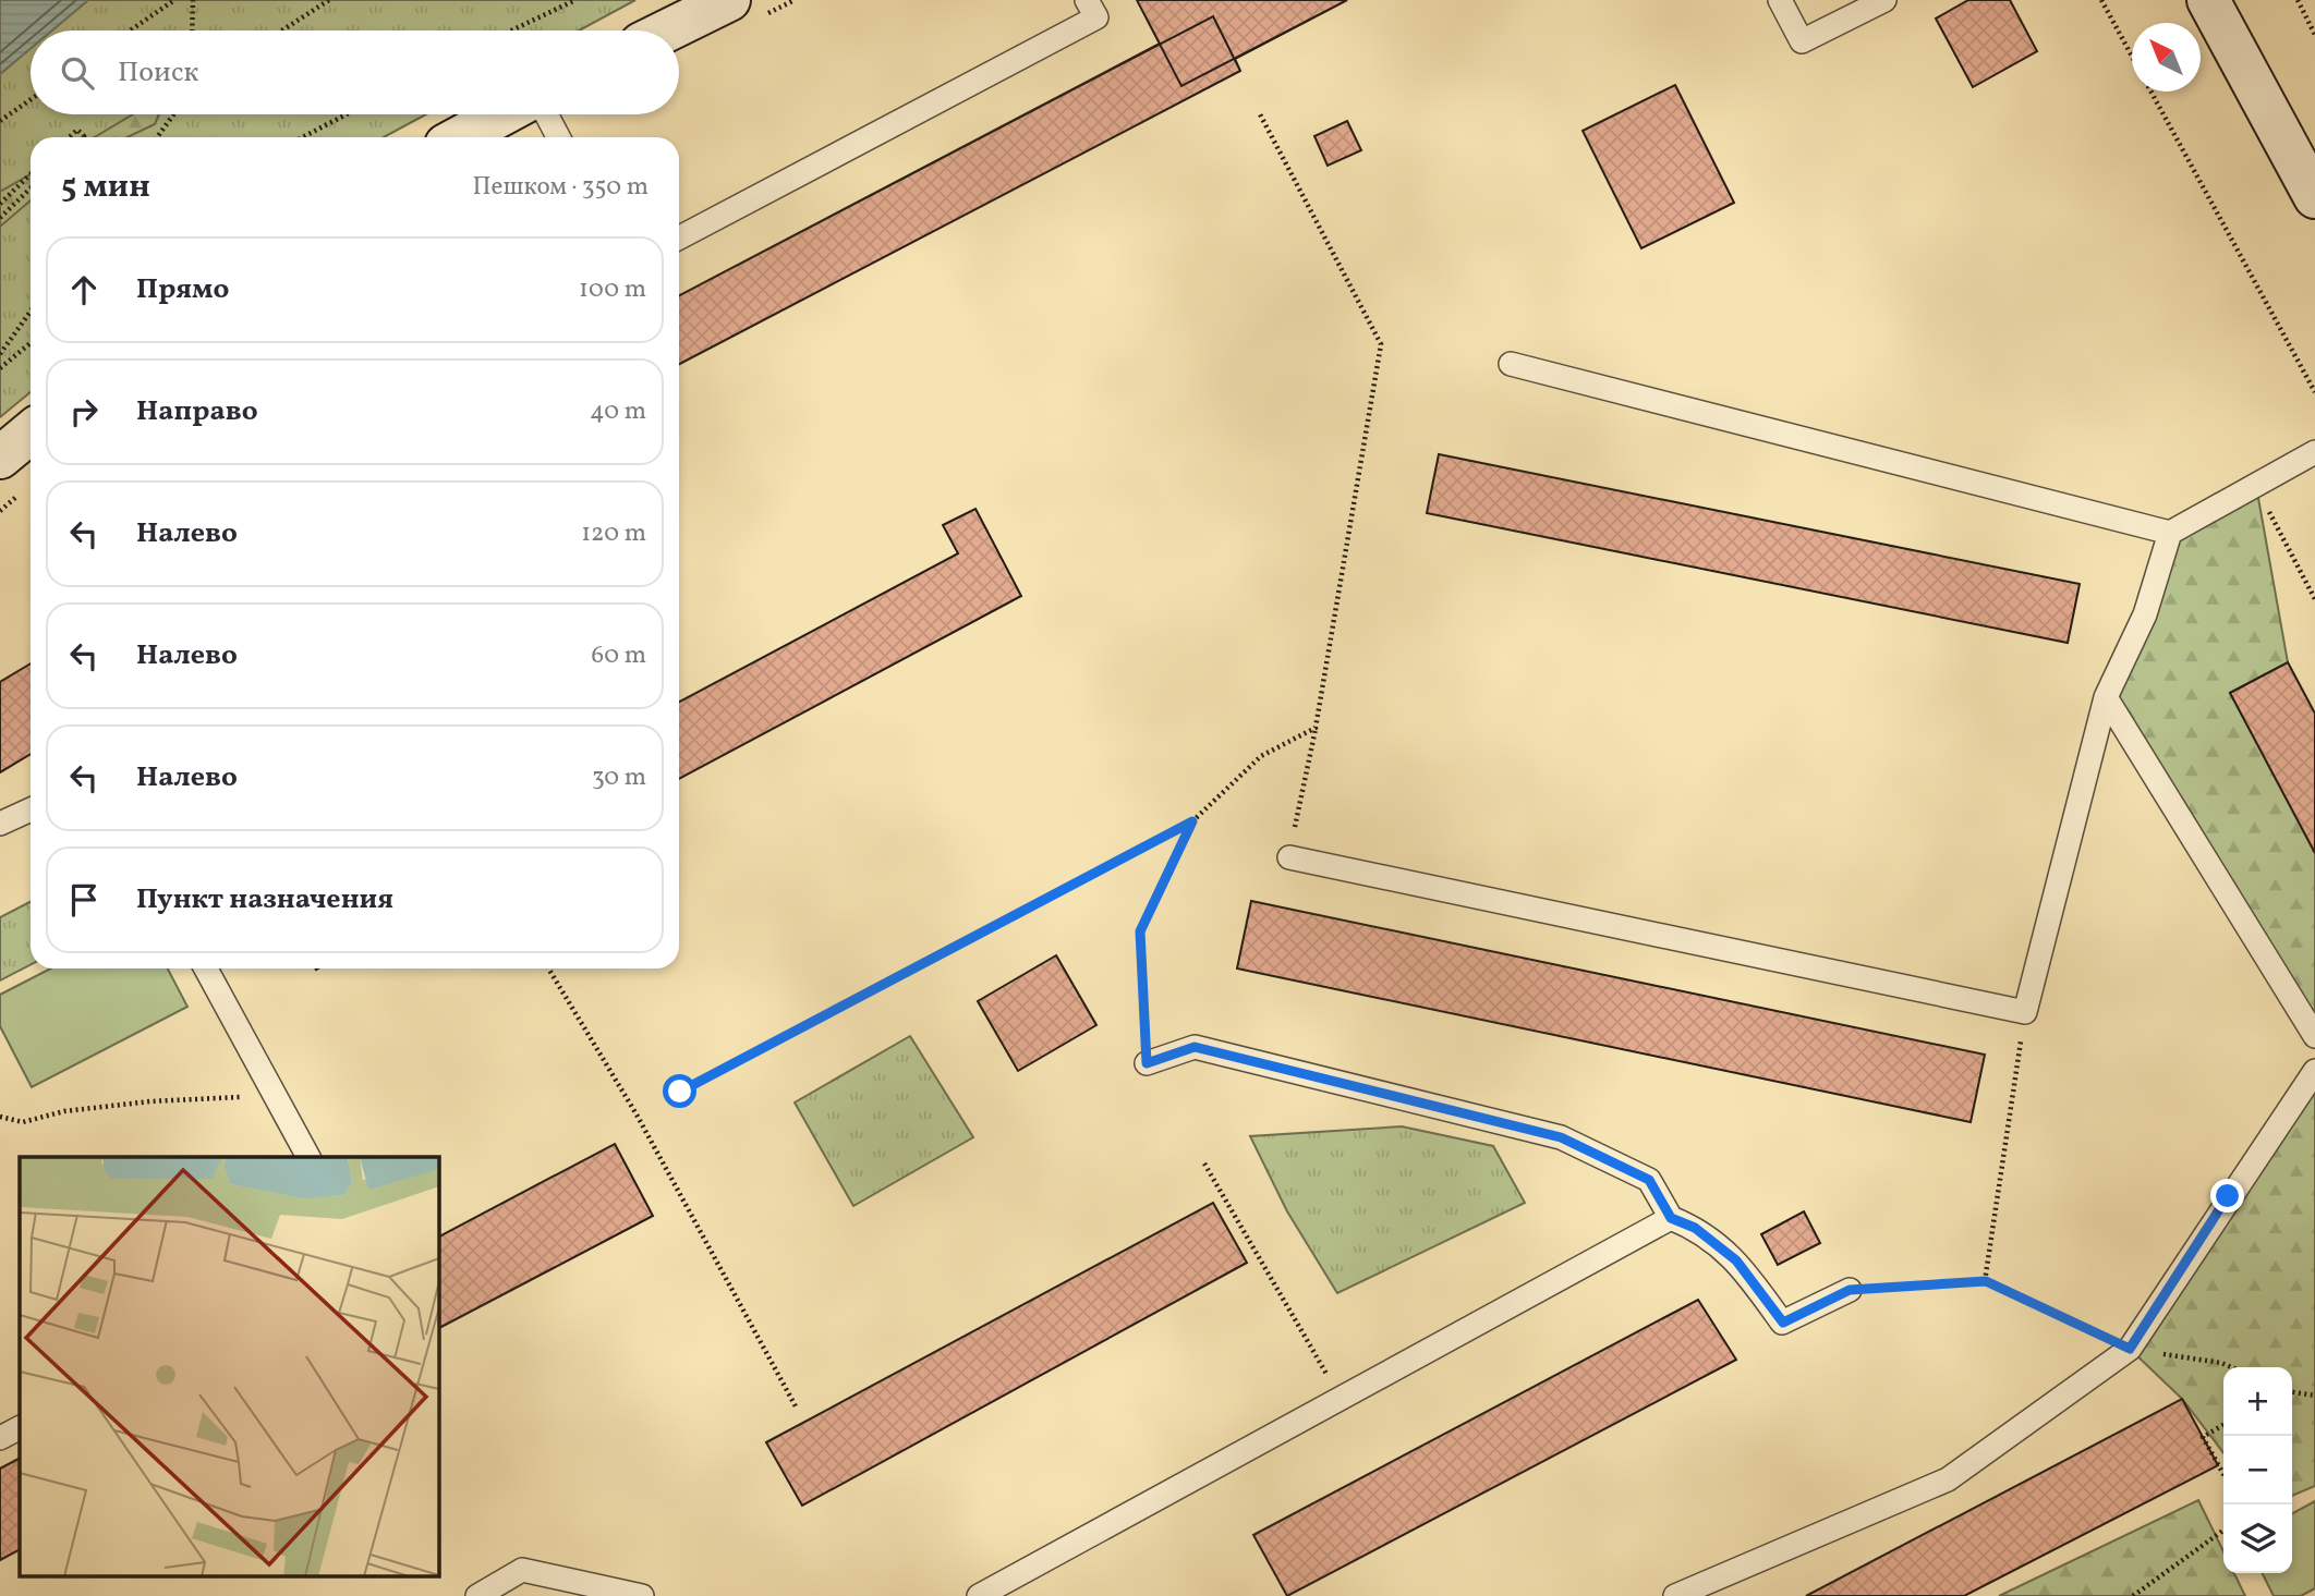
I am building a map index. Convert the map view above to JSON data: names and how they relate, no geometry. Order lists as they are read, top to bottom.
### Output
{
  "north": "top left",
  "page": {
    "search": "Поиск",
    "heading": ["5 мин", "Пешком · 350 m"],
    "list": [
      ["Прямо", "100 m"],
      ["Направо", "40 m"],
      ["Налево", "120 m"],
      ["Налево", "60 m"],
      ["Налево", "30 m"],
      "Пункт назначения"
    ],
    "map_buttons": ["+", "−"]
  }
}
